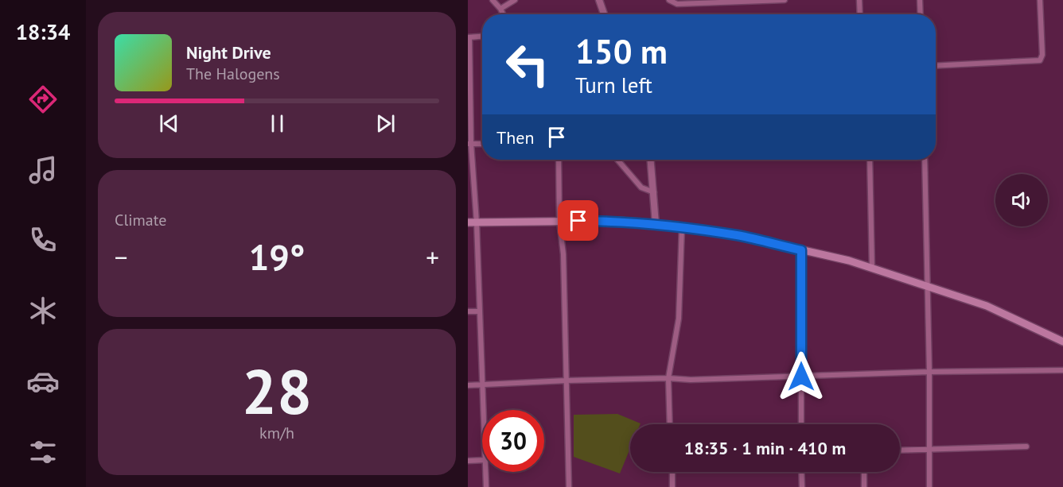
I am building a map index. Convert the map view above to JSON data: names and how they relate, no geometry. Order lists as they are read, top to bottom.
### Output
{
  "page": {
    "tabs": "18:34",
    "turn": ["150 m", "Turn left"],
    "song": ["Night Drive", "The Halogens"],
    "then": "Then",
    "tile": [
      "Climate",
      ["28", "km/h"]
    ],
    "heat": ["−", "19°", "+"],
    "limit": "30",
    "trip": "18:35 · 1 min · 410 m"
  }
}
